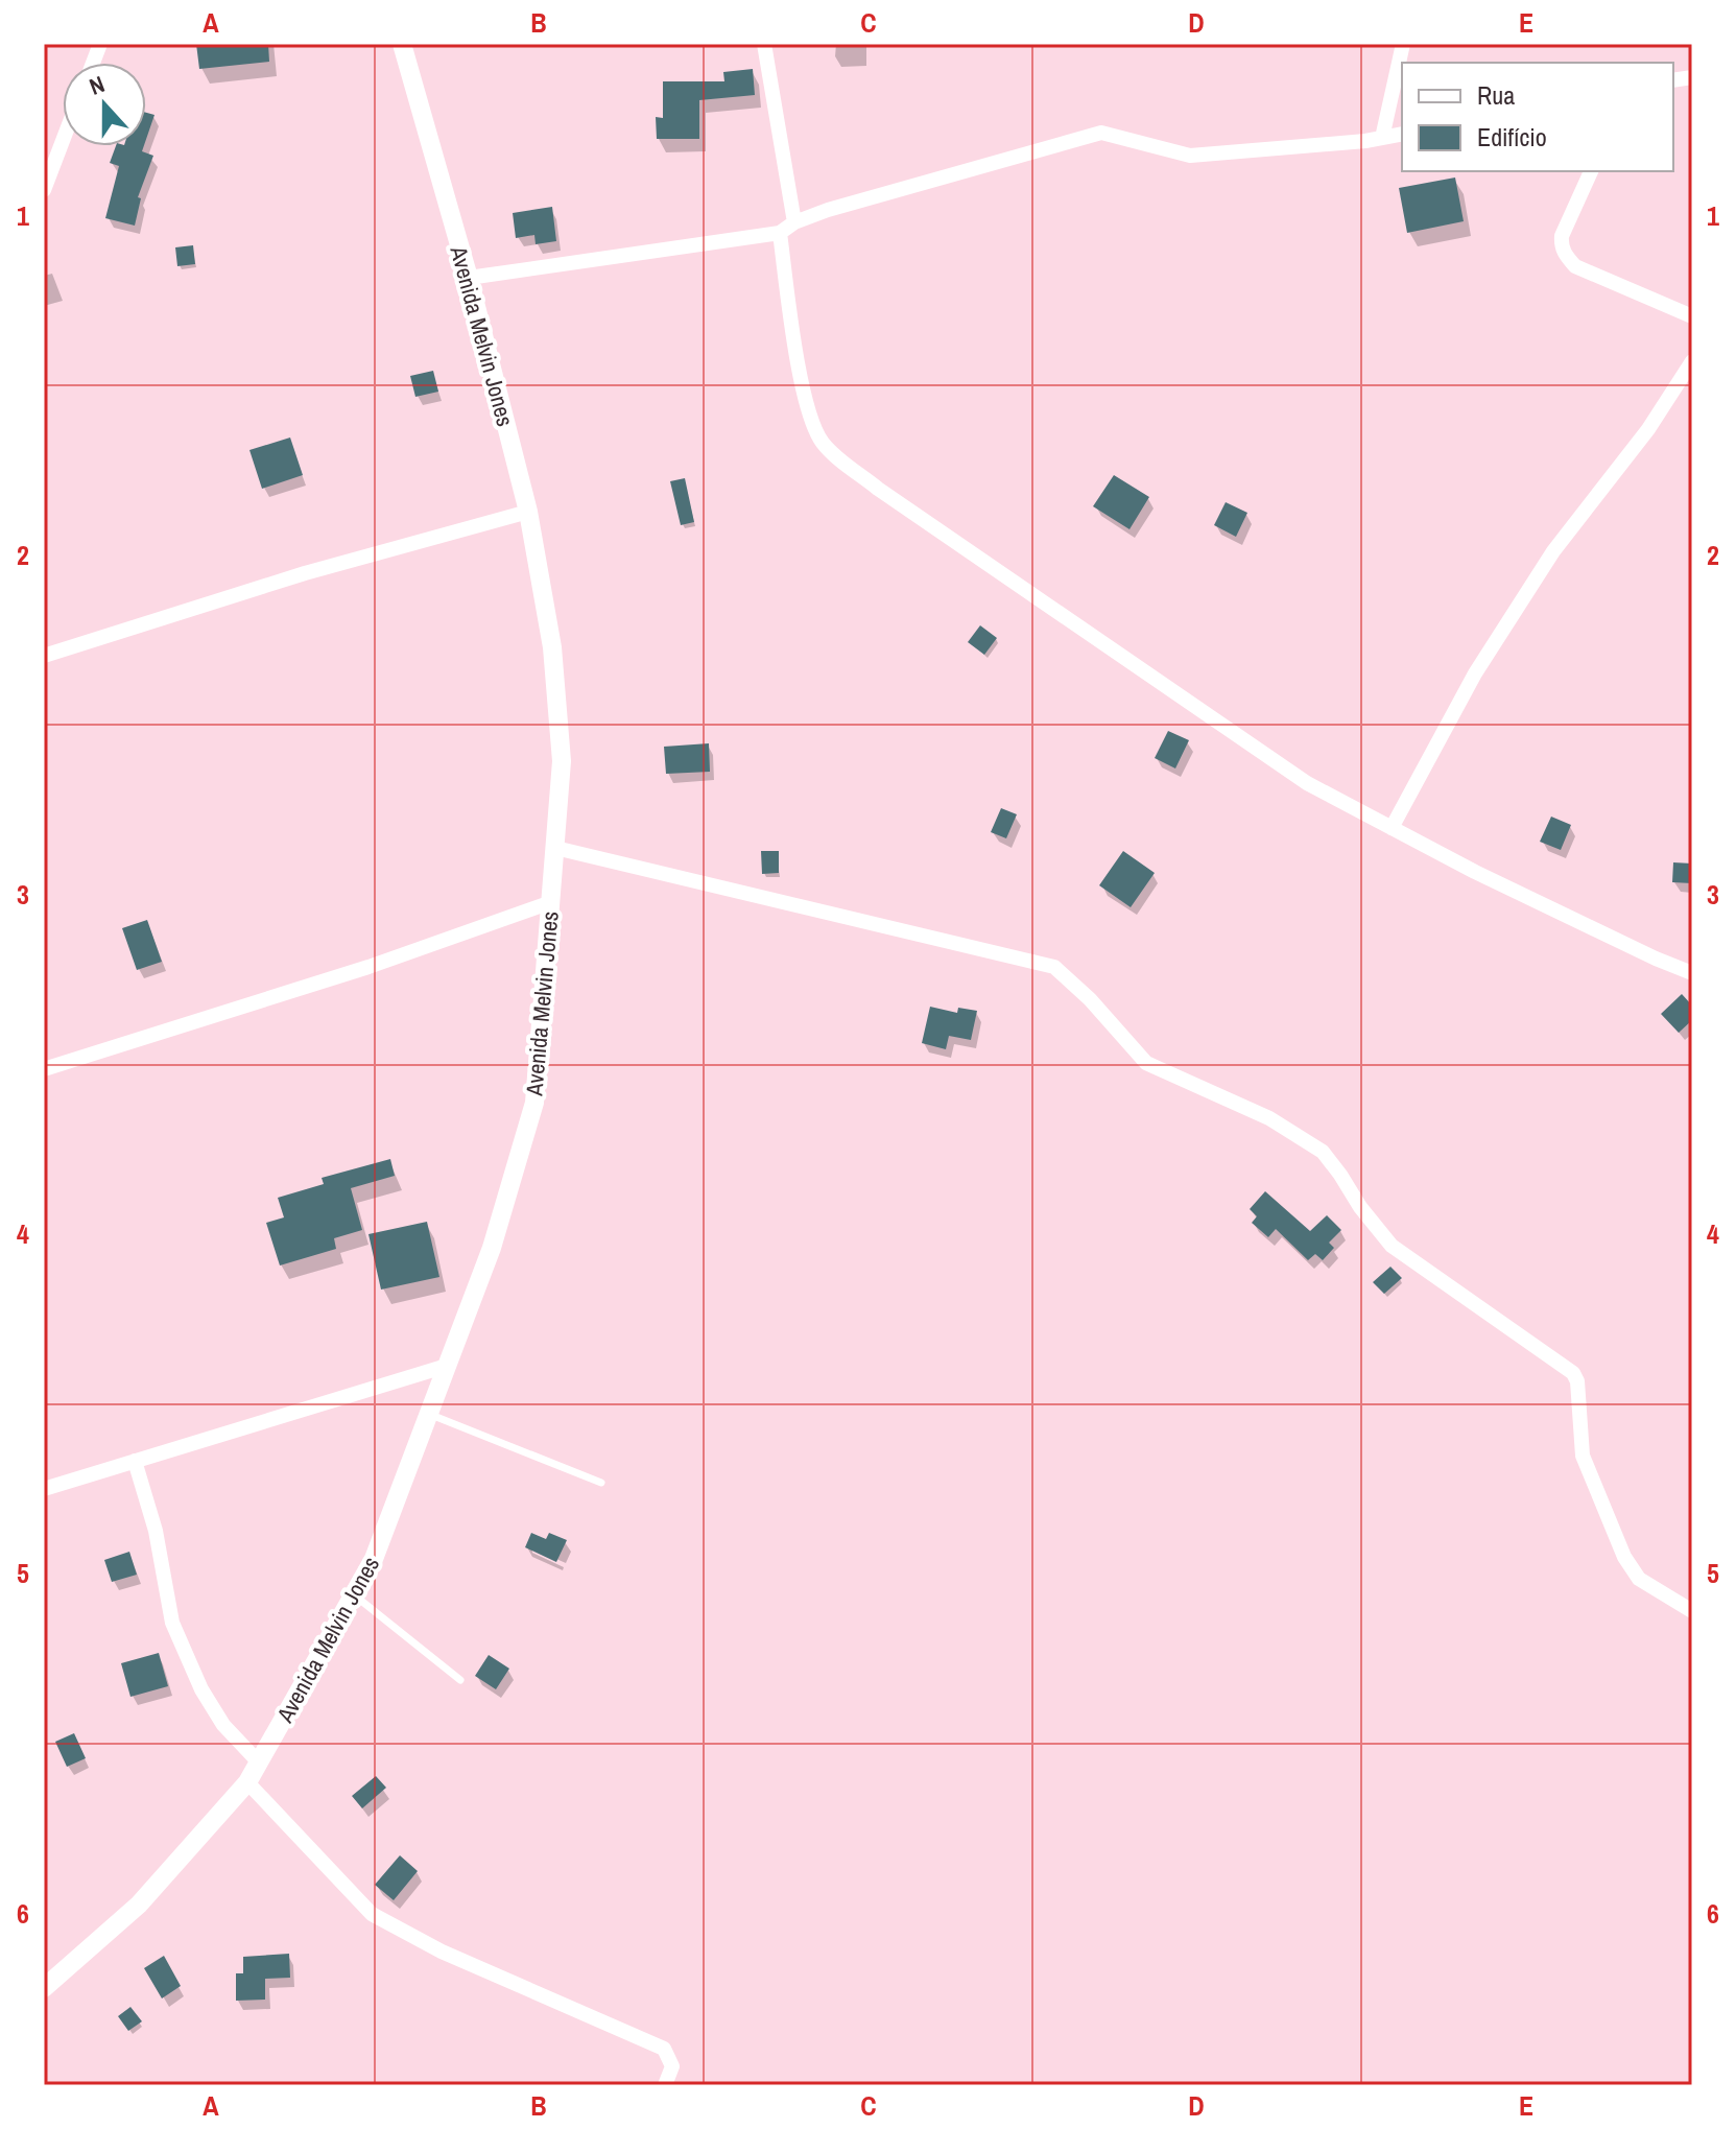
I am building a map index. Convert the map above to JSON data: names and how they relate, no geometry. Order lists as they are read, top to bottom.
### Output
{
  "streets": {
    "street": ["Avenida Melvin Jones"]
  },
  "legend": ["Rua", "Edifício"],
  "north": "top",
  "grid": {
    "columns": [
      "A",
      "B",
      "C",
      "D",
      "E"
    ],
    "rows": [
      "1",
      "2",
      "3",
      "4",
      "5",
      "6"
    ]
  }
}
